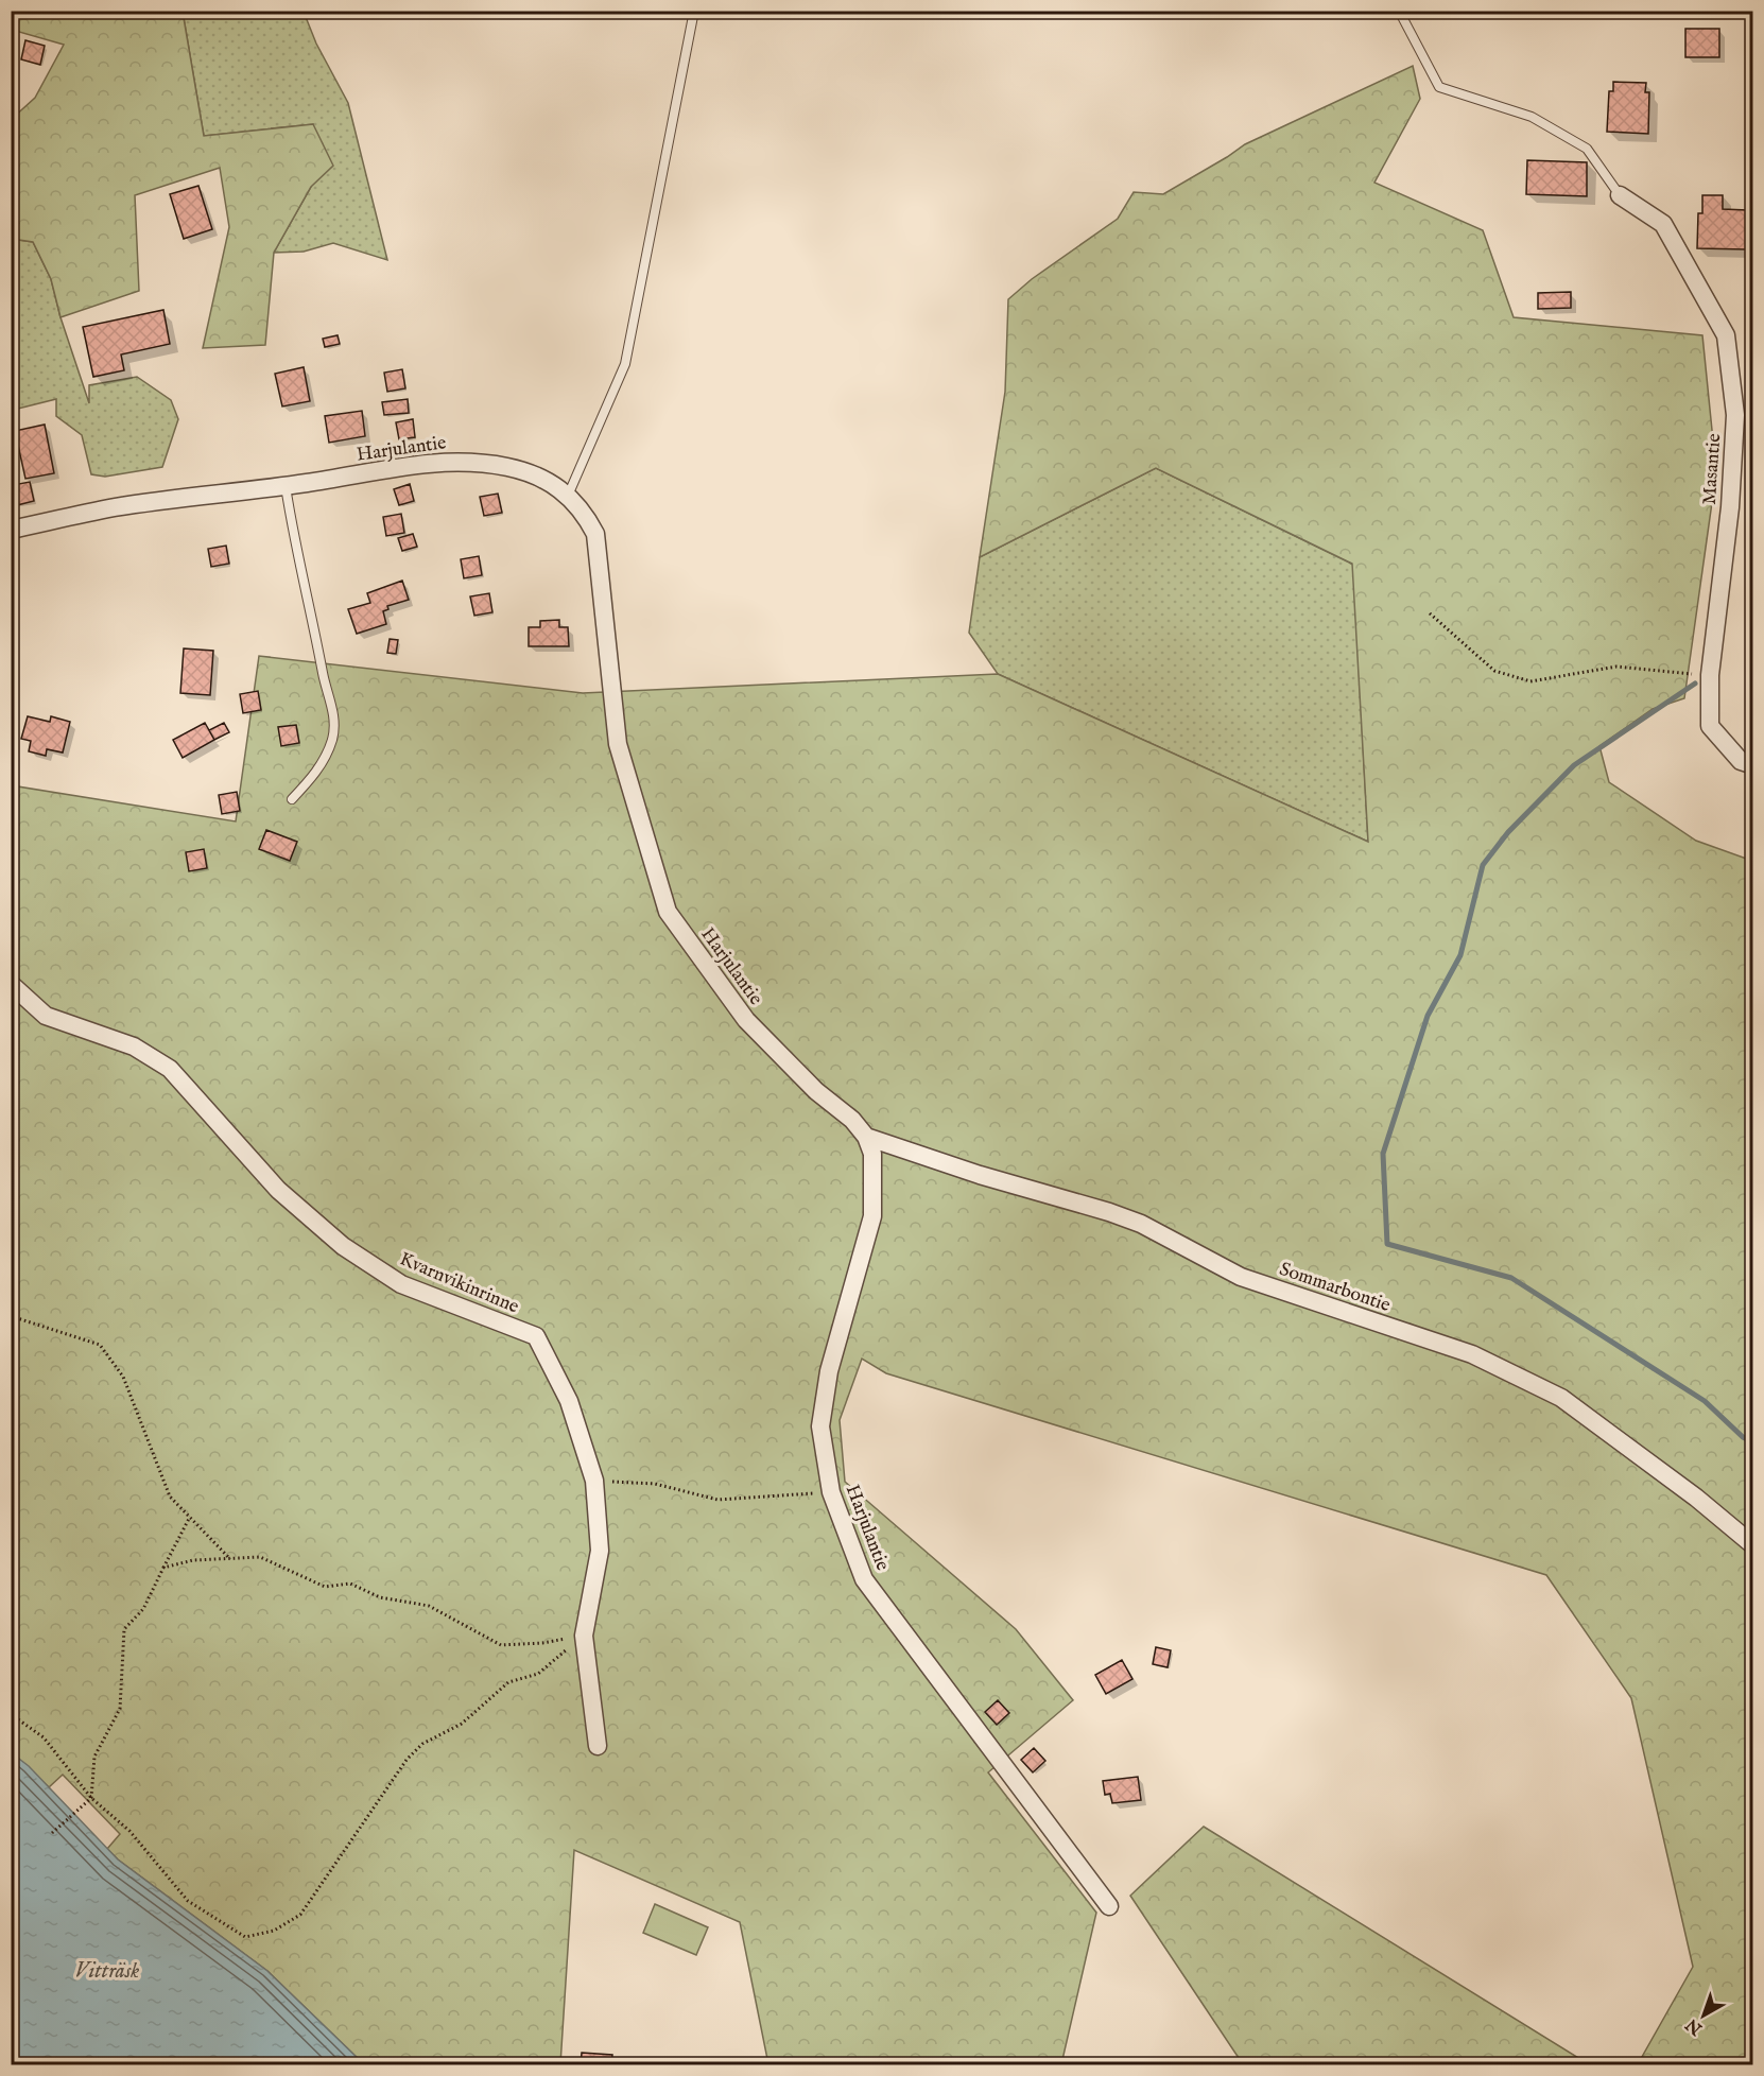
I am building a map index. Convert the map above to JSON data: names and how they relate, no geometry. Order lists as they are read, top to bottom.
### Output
{
  "streets": {
    "street": [
      "Harjulantie",
      "Masantie",
      "Kvarnvikinrinne",
      "Sommarbontie"
    ]
  },
  "crossings": [
    ["Harjulantie", "Sommarbontie"]
  ],
  "water": ["Vitträsk"],
  "north": "bottom left"
}
